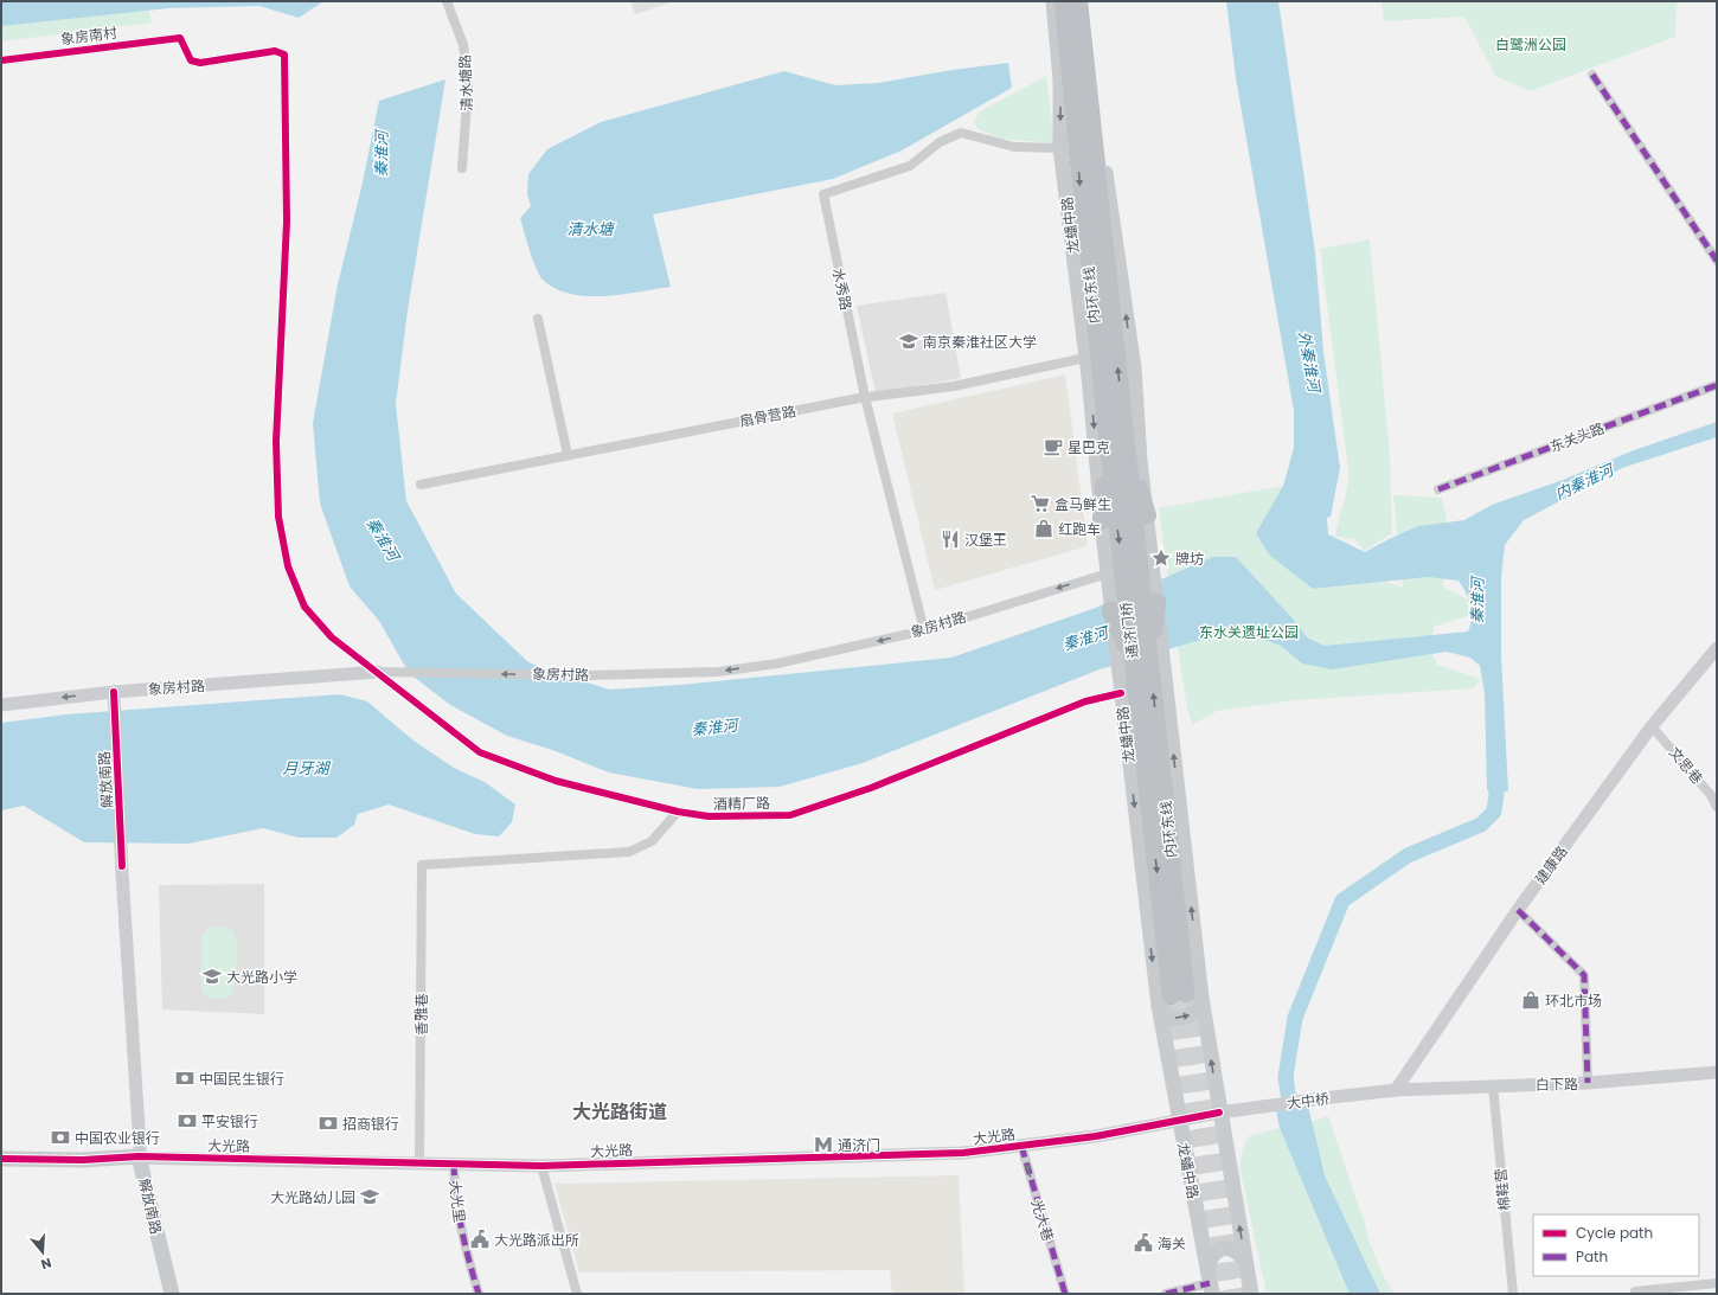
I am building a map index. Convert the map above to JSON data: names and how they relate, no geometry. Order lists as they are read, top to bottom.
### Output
{
  "streets": {
    "highway": ["内环东线", "通济门桥"],
    "main road": ["龙蟠中路"],
    "street": [
      "象房南村",
      "清水塘路",
      "水秀路",
      "扇骨营路",
      "东关头路",
      "象房村路",
      "文思巷",
      "解放南路",
      "酒精厂路",
      "建康路",
      "香雅巷",
      "白下路",
      "大中桥",
      "大光路",
      "棉鞋营",
      "大光里",
      "光大巷"
    ]
  },
  "crossings": [
    ["象房南村", "酒精厂路"],
    ["龙蟠中路", "水秀路"],
    ["龙蟠中路", "内环东线"],
    ["龙蟠中路", "扇骨营路"],
    ["龙蟠中路", "象房村路"],
    ["龙蟠中路", "通济门桥"],
    ["龙蟠中路", "酒精厂路"],
    ["龙蟠中路", "大中桥"],
    ["龙蟠中路", "大光路"],
    ["水秀路", "扇骨营路"],
    ["水秀路", "象房村路"],
    ["内环东线", "通济门桥"],
    ["象房村路", "解放南路"],
    ["象房村路", "酒精厂路"],
    ["文思巷", "建康路"],
    ["解放南路", "大光路"],
    ["酒精厂路", "香雅巷"],
    ["建康路", "白下路"],
    ["建康路", "大中桥"],
    ["香雅巷", "大光路"],
    ["白下路", "大中桥"],
    ["白下路", "棉鞋营"],
    ["大中桥", "大光路"],
    ["大光路", "大光里"],
    ["大光路", "光大巷"]
  ],
  "one_way": ["象房村路", "光大巷"],
  "districts": ["大光路街道"],
  "water": [
    "秦淮河",
    "清水塘",
    "外秦淮河",
    "内秦淮河",
    "月牙湖"
  ],
  "parks": ["白鹭洲公园", "东水关遗址公园"],
  "places": {
    "school or university": ["南京秦淮社区大学", "大光路小学", "大光路幼儿园"],
    "cafe": ["星巴克"],
    "supermarket": ["盒马鲜生"],
    "shop": ["红跑车", "环北市场"],
    "restaurant": ["汉堡王"],
    "place": ["牌坊"],
    "bank": [
      "中国民生银行",
      "平安银行",
      "招商银行",
      "中国农业银行"
    ],
    "metro station": ["通济门"],
    "public building": ["大光路派出所", "海关"]
  },
  "legend": ["Cycle path", "Path"],
  "north": "bottom"
}
